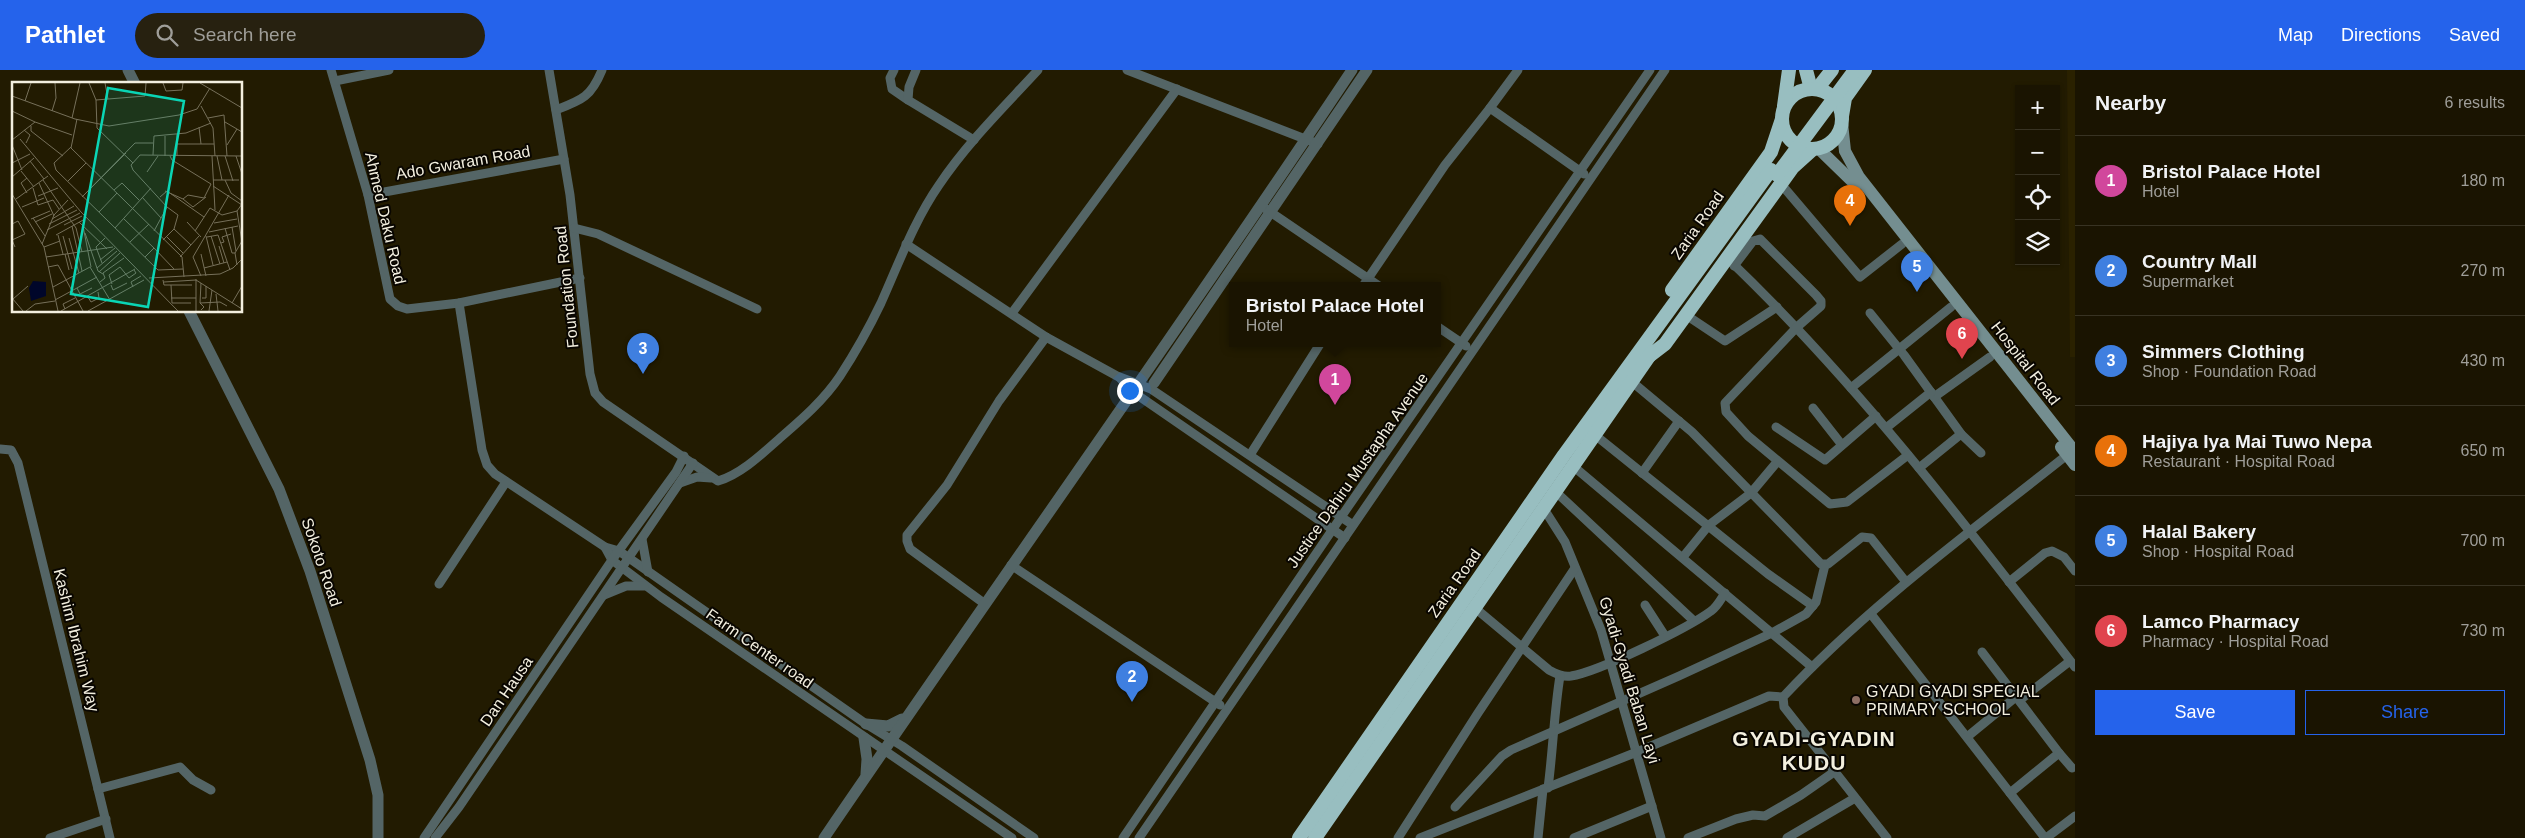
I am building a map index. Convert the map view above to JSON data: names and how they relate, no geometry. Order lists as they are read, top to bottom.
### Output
{
  "streets": {
    "highway": ["Zaria Road"],
    "main road": ["Hospital Road"],
    "street": [
      "Ado Gwaram Road",
      "Ahmed Daku Road",
      "Foundation Road",
      "Justice Dahiru Mustapha Avenue",
      "Sokoto Road",
      "Kashim Ibrahim Way",
      "Farm Center road",
      "Gyadi-Gyadi Baban Layi",
      "Dan Hausa"
    ]
  },
  "crossings": [
    ["Ado Gwaram Road", "Ahmed Daku Road"],
    ["Ado Gwaram Road", "Foundation Road"],
    ["Ahmed Daku Road", "Foundation Road"],
    ["Zaria Road", "Gyadi-Gyadi Baban Layi"],
    ["Foundation Road", "Dan Hausa"],
    ["Farm Center road", "Dan Hausa"]
  ],
  "districts": ["GYADI-GYADIN KUDU"],
  "places": ["GYADI GYADI SPECIAL PRIMARY SCHOOL"],
  "page": {
    "header": "Pathlet",
    "search": "Search here",
    "nav": ["Map", "Directions", "Saved"],
    "heading": ["Nearby", "6 results"],
    "map_buttons": ["+", "−"],
    "list": [
      {
        "mark": "1",
        "name": "Bristol Palace Hotel",
        "note": "Hotel",
        "value": "180 m"
      },
      {
        "mark": "2",
        "name": "Country Mall",
        "note": "Supermarket",
        "value": "270 m"
      },
      {
        "mark": "3",
        "name": "Simmers Clothing",
        "note": "Shop · Foundation Road",
        "value": "430 m"
      },
      {
        "mark": "4",
        "name": "Hajiya Iya Mai Tuwo Nepa",
        "note": "Restaurant · Hospital Road",
        "value": "650 m"
      },
      {
        "mark": "5",
        "name": "Halal Bakery",
        "note": "Shop · Hospital Road",
        "value": "700 m"
      },
      {
        "mark": "6",
        "name": "Lamco Pharmacy",
        "note": "Pharmacy · Hospital Road",
        "value": "730 m"
      }
    ],
    "pins": [
      "4",
      "5",
      "6",
      "3",
      "1",
      "2"
    ],
    "popup": ["Bristol Palace Hotel", "Hotel"],
    "buttons": ["Save", "Share"]
  }
}
